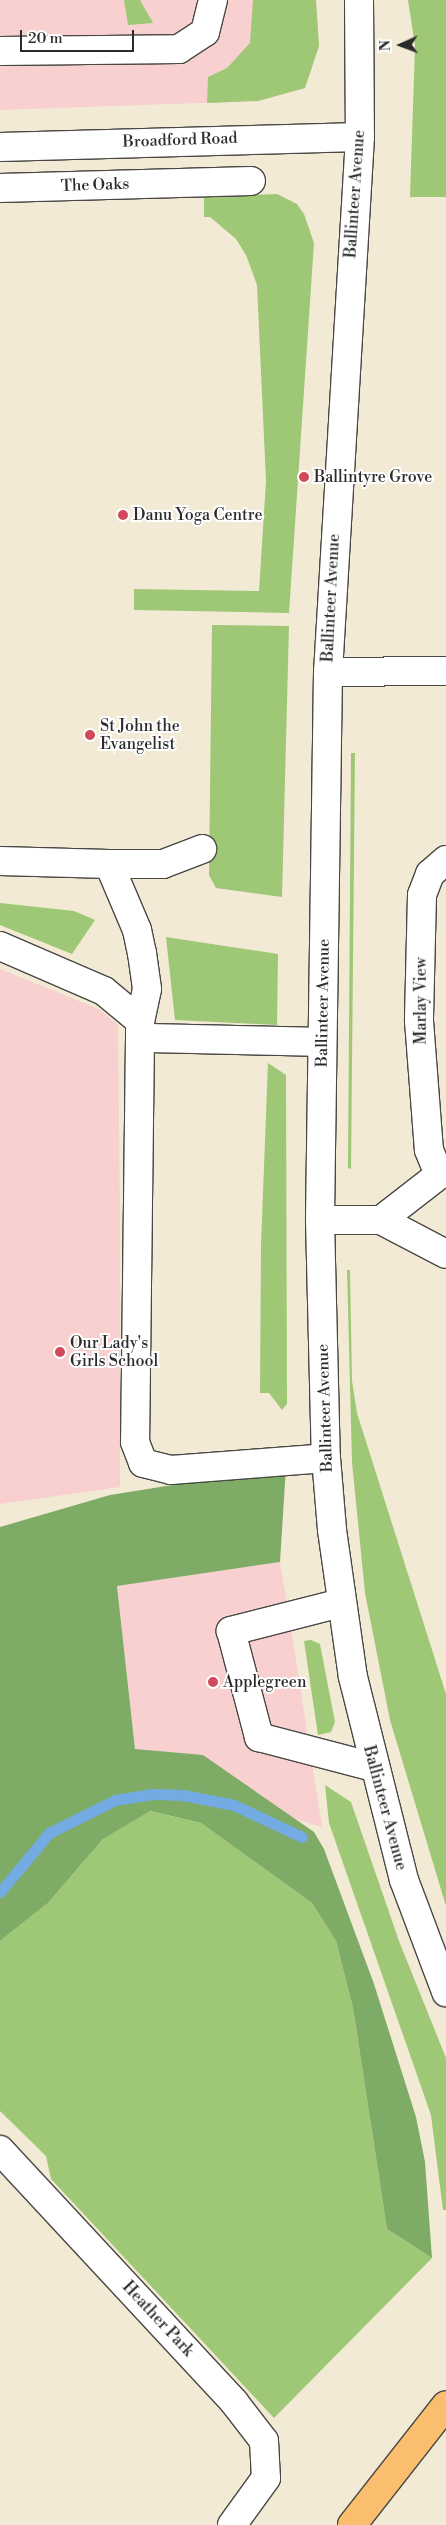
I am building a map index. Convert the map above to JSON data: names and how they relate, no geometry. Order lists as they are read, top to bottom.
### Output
{
  "streets": {
    "street": [
      "Broadford Road",
      "The Oaks",
      "Ballinteer Avenue",
      "Marlay View",
      "Heather Park"
    ]
  },
  "crossings": [
    ["Broadford Road", "Ballinteer Avenue"]
  ],
  "places": [
    "Ballintyre Grove",
    "Danu Yoga Centre",
    "St John the Evangelist",
    "Our Lady's Girls School",
    "Applegreen"
  ],
  "scale_bar": "20 m",
  "north": "left"
}
